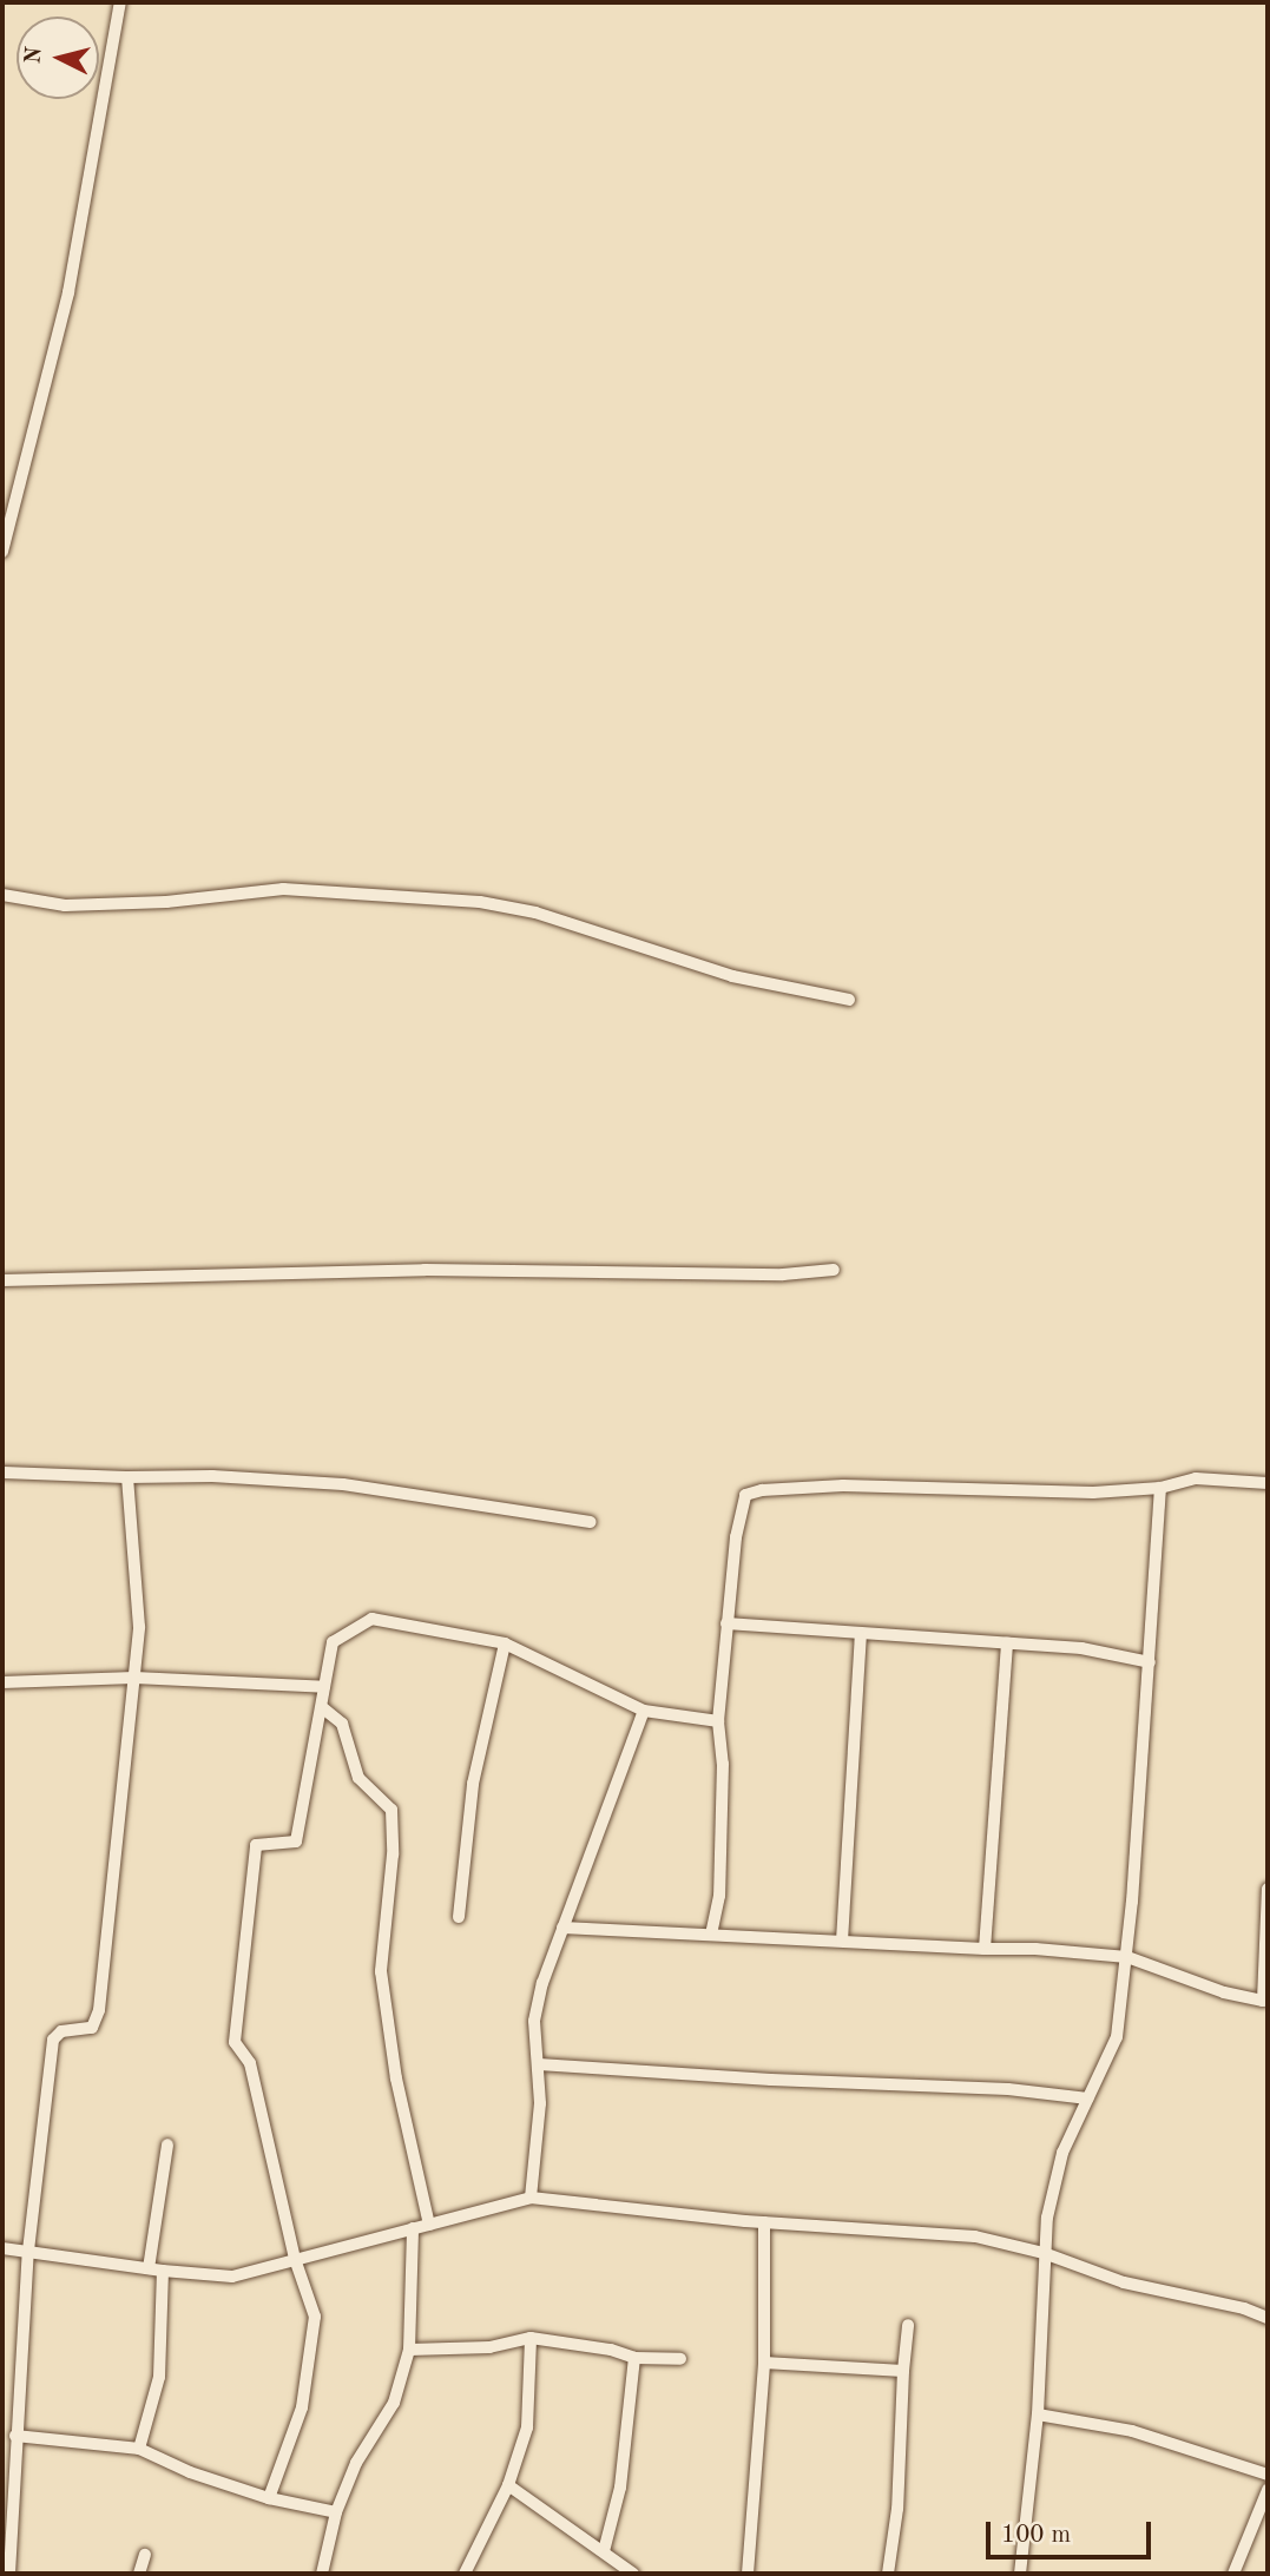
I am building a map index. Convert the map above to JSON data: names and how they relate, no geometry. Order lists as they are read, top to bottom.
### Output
{
  "scale_bar": "100 m",
  "north": "left"
}
